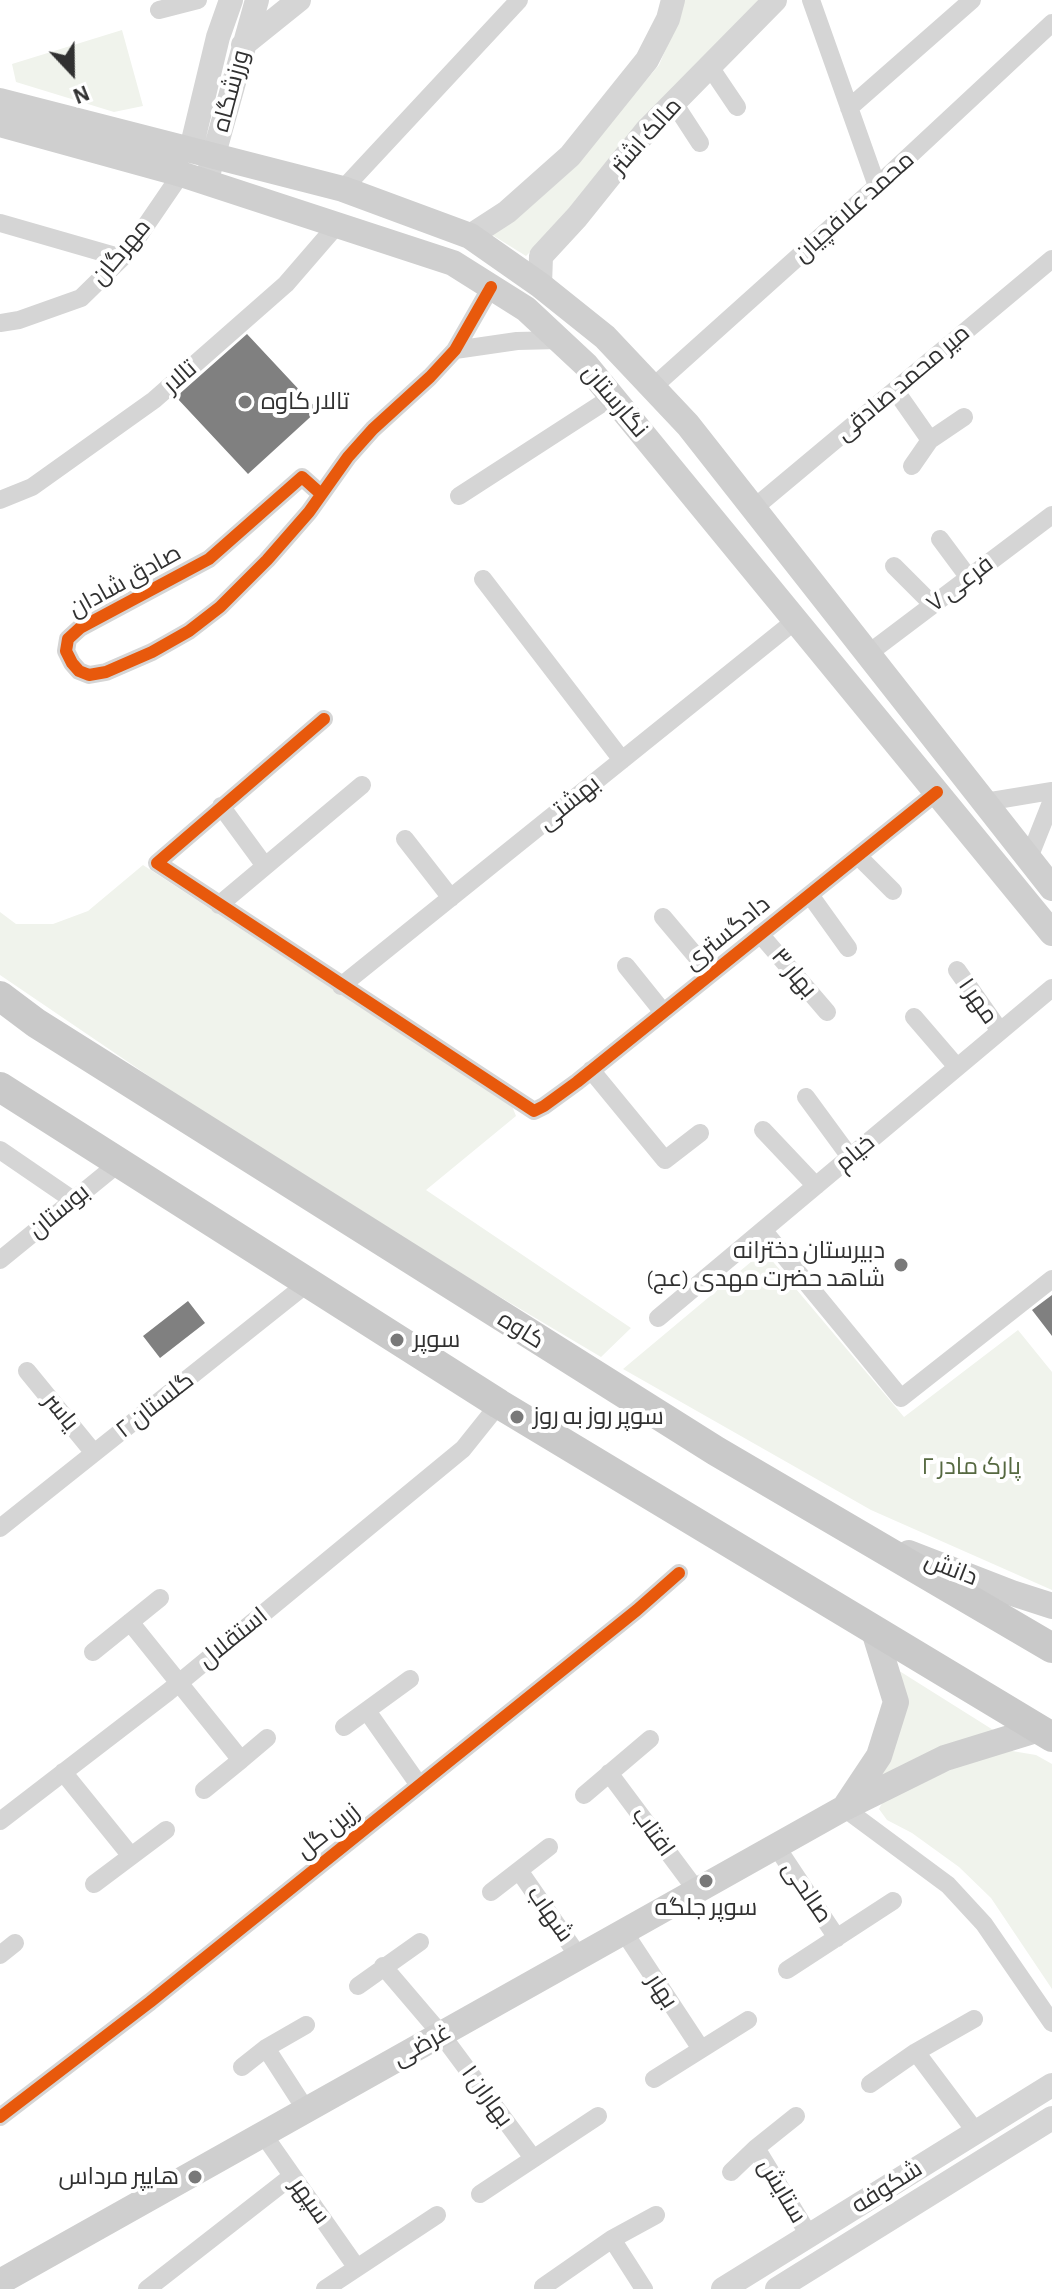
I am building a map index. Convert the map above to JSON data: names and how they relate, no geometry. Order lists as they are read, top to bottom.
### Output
{
  "streets": {
    "main road": [
      "نگارستان",
      "کاوه",
      "دانش",
      "غرضی"
    ],
    "street": [
      "ورزشگاه",
      "مالک اشتر",
      "محمد علافچیان",
      "مهرگان",
      "تالار",
      "میر محمد صادقی",
      "صادق شادان",
      "فرعی ۷",
      "بهشتی",
      "دادگستری",
      "بهار ۳",
      "مهر ۱",
      "خیام",
      "بوستان",
      "گلستان ۲",
      "یاسر",
      "استقلال",
      "زرین گل",
      "افتاب",
      "صالحی",
      "شهاب",
      "بهار",
      "بهاران ۱",
      "شکوفه",
      "ستایش",
      "سپهر"
    ]
  },
  "crossings": [
    ["ورزشگاه", "نگارستان"],
    ["مالک اشتر", "نگارستان"],
    ["محمد علافچیان", "نگارستان"],
    ["مهرگان", "نگارستان"],
    ["تالار", "نگارستان"],
    ["میر محمد صادقی", "نگارستان"],
    ["نگارستان", "صادق شادان"],
    ["نگارستان", "فرعی ۷"],
    ["نگارستان", "بهشتی"],
    ["نگارستان", "دادگستری"],
    ["بهشتی", "دادگستری"],
    ["دادگستری", "بهار ۳"],
    ["مهر ۱", "خیام"],
    ["کاوه", "دانش"],
    ["گلستان ۲", "یاسر"],
    ["افتاب", "غرضی"],
    ["صالحی", "غرضی"],
    ["شهاب", "غرضی"],
    ["بهار", "غرضی"],
    ["غرضی", "بهاران ۱"],
    ["غرضی", "سپهر"],
    ["شکوفه", "ستایش"]
  ],
  "parks": ["پارک مادر ۲"],
  "places": [
    "تالار کاوه",
    "دبیرستان دخترانه شاهد حضرت مهدی (عج)",
    "سوپر",
    "سوپر روز به روز",
    "سوپر جلگه",
    "هایپر مرداس"
  ],
  "north": "bottom"
}
